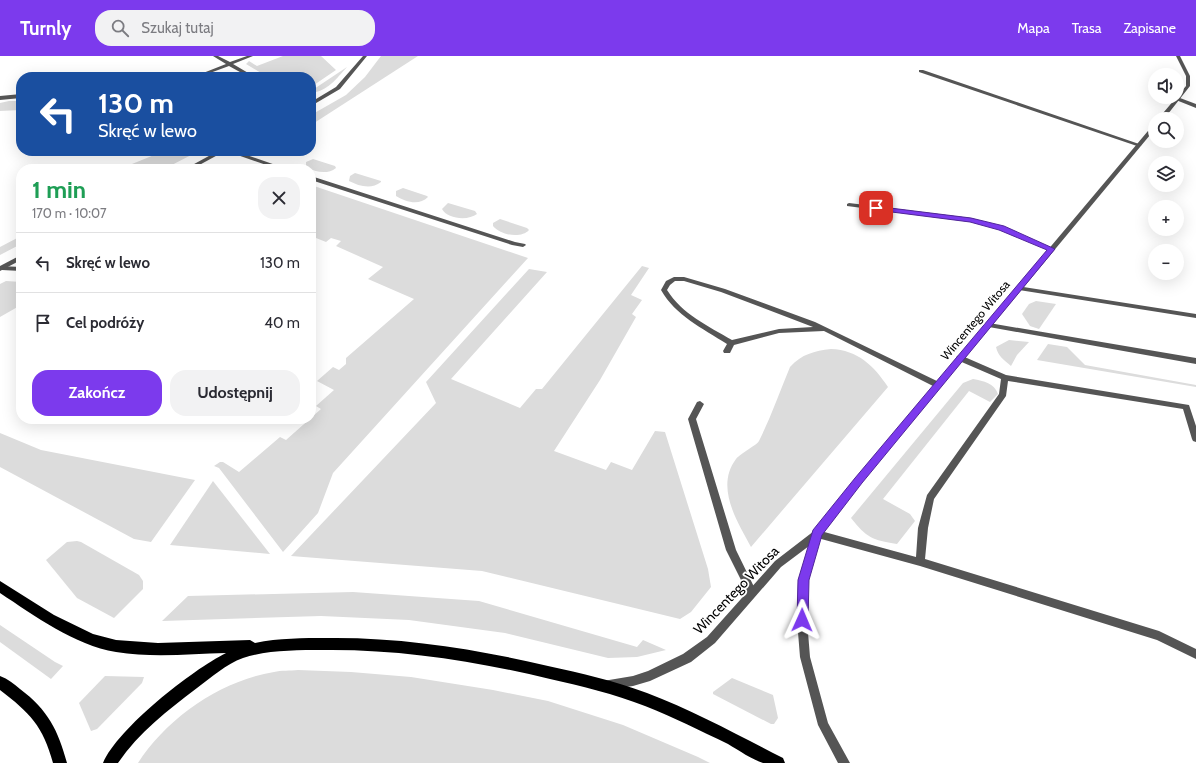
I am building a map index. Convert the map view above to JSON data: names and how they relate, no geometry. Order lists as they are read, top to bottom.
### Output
{
  "streets": {
    "street": ["Wincentego Witosa"]
  },
  "page": {
    "header": "Turnly",
    "search": "Szukaj tutaj",
    "nav": ["Mapa", "Trasa", "Zapisane"],
    "map_buttons": ["+", "−"],
    "turn": ["130 m", "Skręć w lewo"],
    "heading": ["1 min", "170 m · 10:07"],
    "list": [
      {
        "name": "Skręć w lewo",
        "value": "130 m"
      },
      {
        "name": "Cel podróży",
        "value": "40 m"
      }
    ],
    "buttons": ["Zakończ", "Udostępnij"]
  }
}
